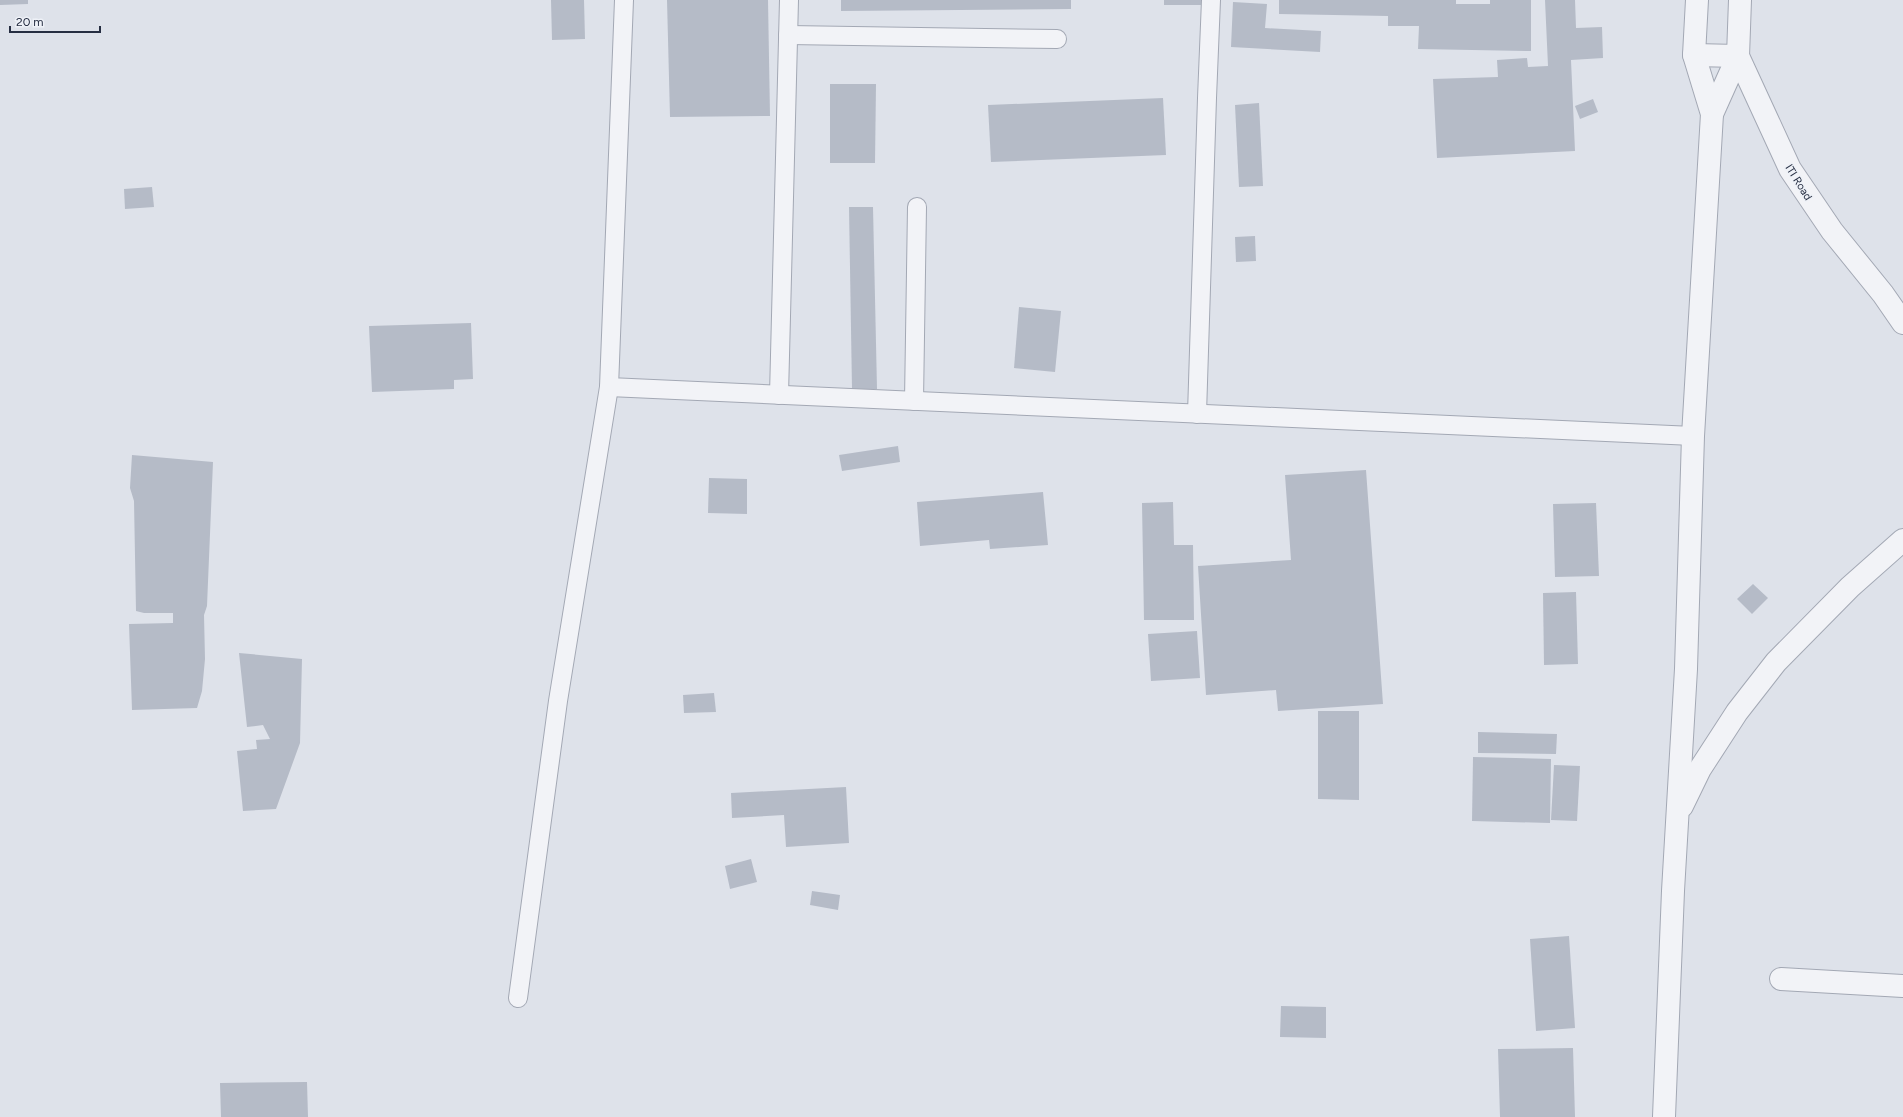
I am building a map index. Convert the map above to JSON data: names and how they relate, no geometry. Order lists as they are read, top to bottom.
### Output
{
  "streets": {
    "street": ["ITI Road"]
  },
  "scale_bar": "20 m"
}
